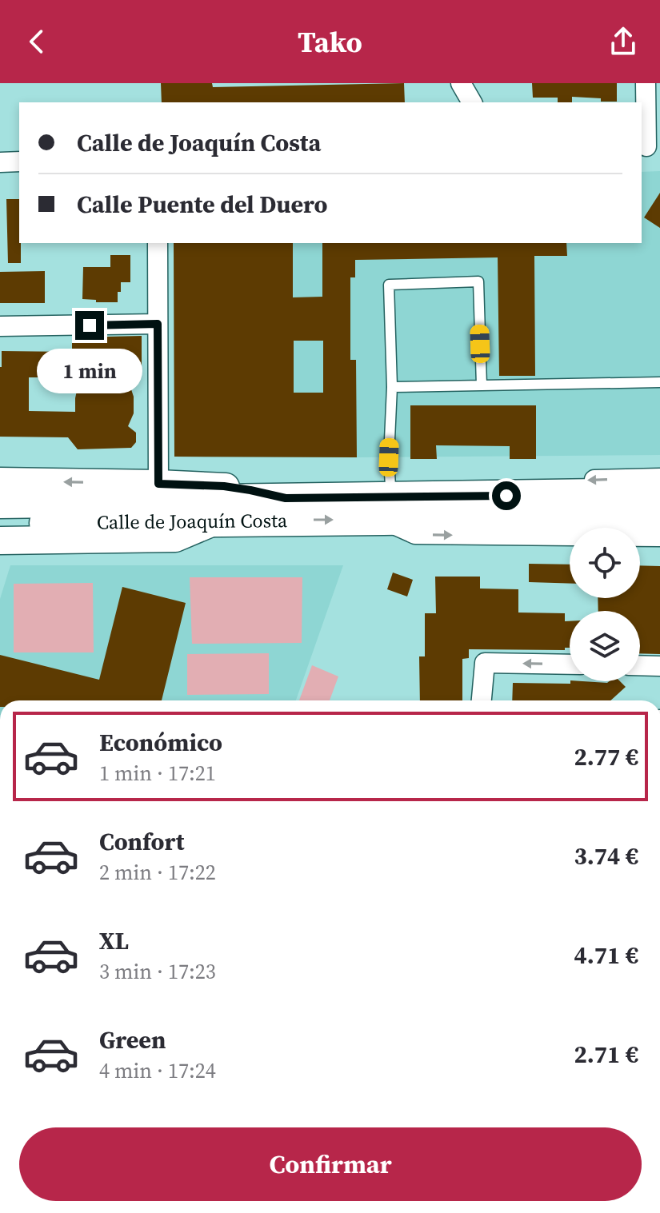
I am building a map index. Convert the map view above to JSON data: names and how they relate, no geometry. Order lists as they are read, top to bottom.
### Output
{
  "streets": {
    "main road": ["Calle de Joaquín Costa"]
  },
  "page": {
    "header": "Tako",
    "banner": ["Calle de Joaquín Costa", "Calle Puente del Duero"],
    "bubble": "1 min",
    "list": [
      {
        "name": "Económico",
        "note": "1 min · 17:21",
        "value": "2.77 €"
      },
      {
        "name": "Confort",
        "note": "2 min · 17:22",
        "value": "3.74 €"
      },
      {
        "name": "XL",
        "note": "3 min · 17:23",
        "value": "4.71 €"
      },
      {
        "name": "Green",
        "note": "4 min · 17:24",
        "value": "2.71 €"
      }
    ],
    "buttons": "Confirmar"
  }
}
